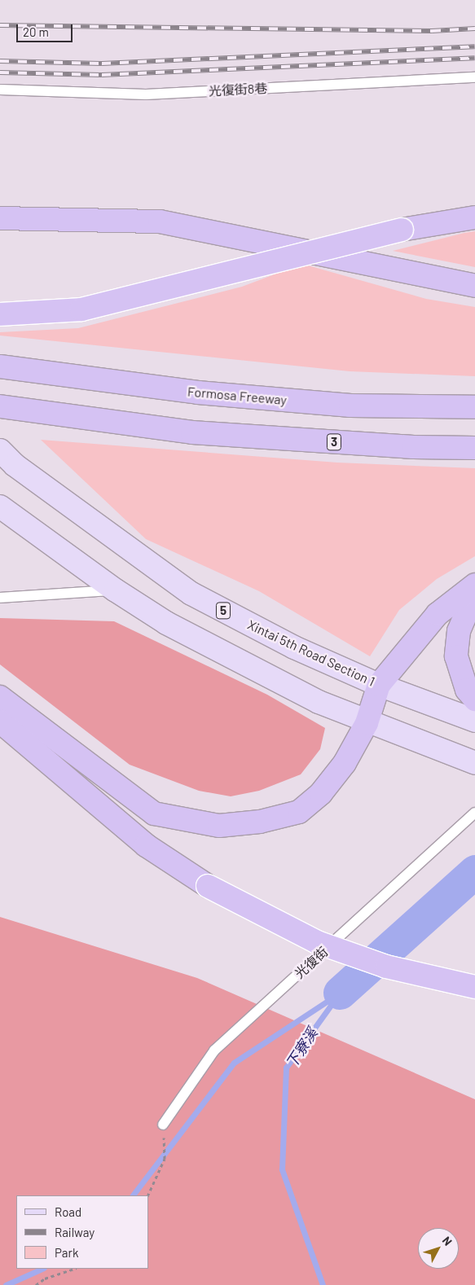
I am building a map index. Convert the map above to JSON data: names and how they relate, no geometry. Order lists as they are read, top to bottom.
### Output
{
  "streets": {
    "highway": ["Formosa Freeway", "3"],
    "main road": ["5", "Xintai 5th Road Section 1"],
    "lane": ["光復街8巷", "光復街"]
  },
  "water": ["下寮溪"],
  "legend": ["Road", "Railway", "Park"],
  "scale_bar": "20 m",
  "north": "top right"
}
